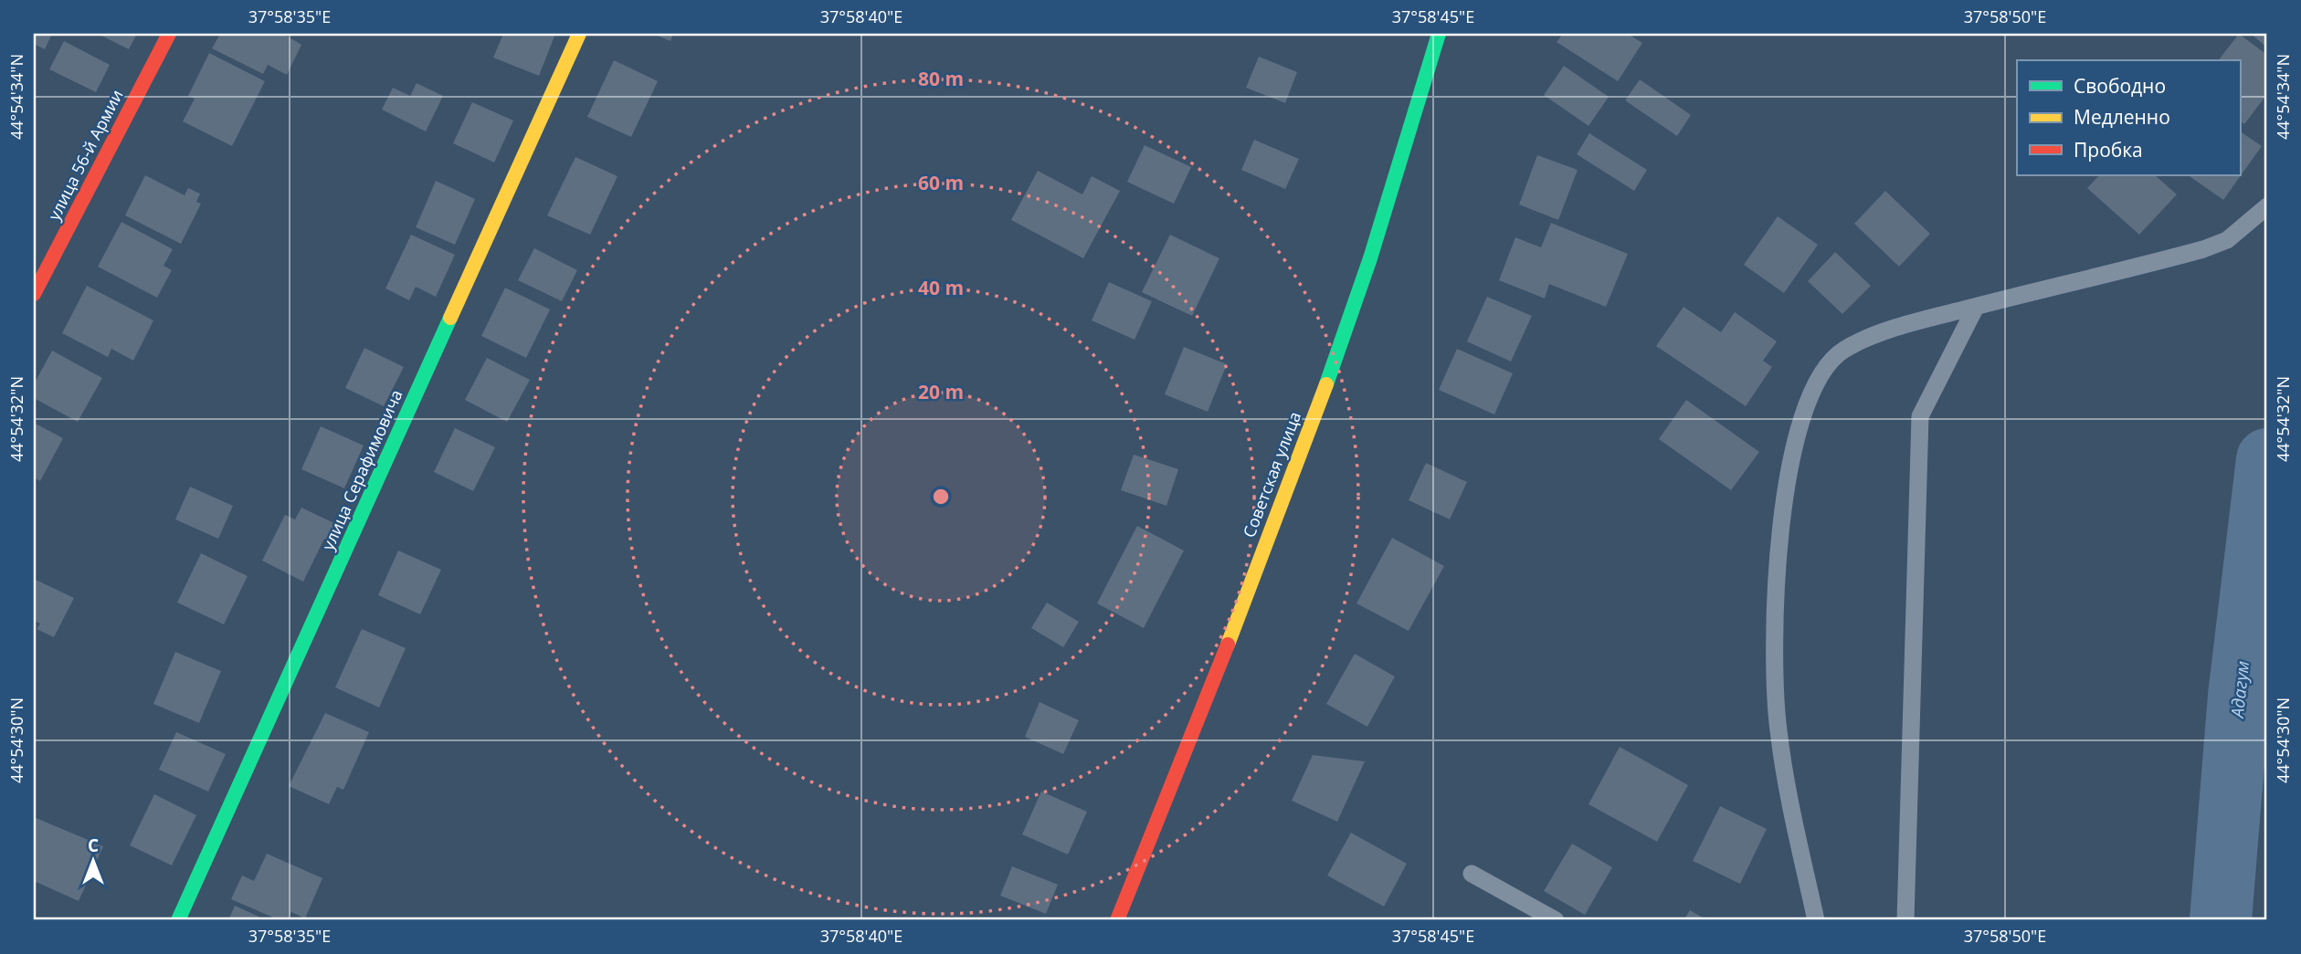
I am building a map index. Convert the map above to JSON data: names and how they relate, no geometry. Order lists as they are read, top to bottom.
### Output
{
  "streets": {
    "street": ["улица 56-й Армии", "улица Серафимовича", "Советская улица"]
  },
  "water": ["Адагум"],
  "legend": ["Свободно", "Медленно", "Пробка"],
  "north": "top",
  "coordinates": [
    "37°58'35\"E",
    "37°58'40\"E",
    "37°58'45\"E",
    "37°58'50\"E",
    "44°54'34\"N",
    "44°54'32\"N",
    "44°54'30\"N"
  ],
  "rings": [
    "80 m",
    "60 m",
    "40 m",
    "20 m"
  ]
}
